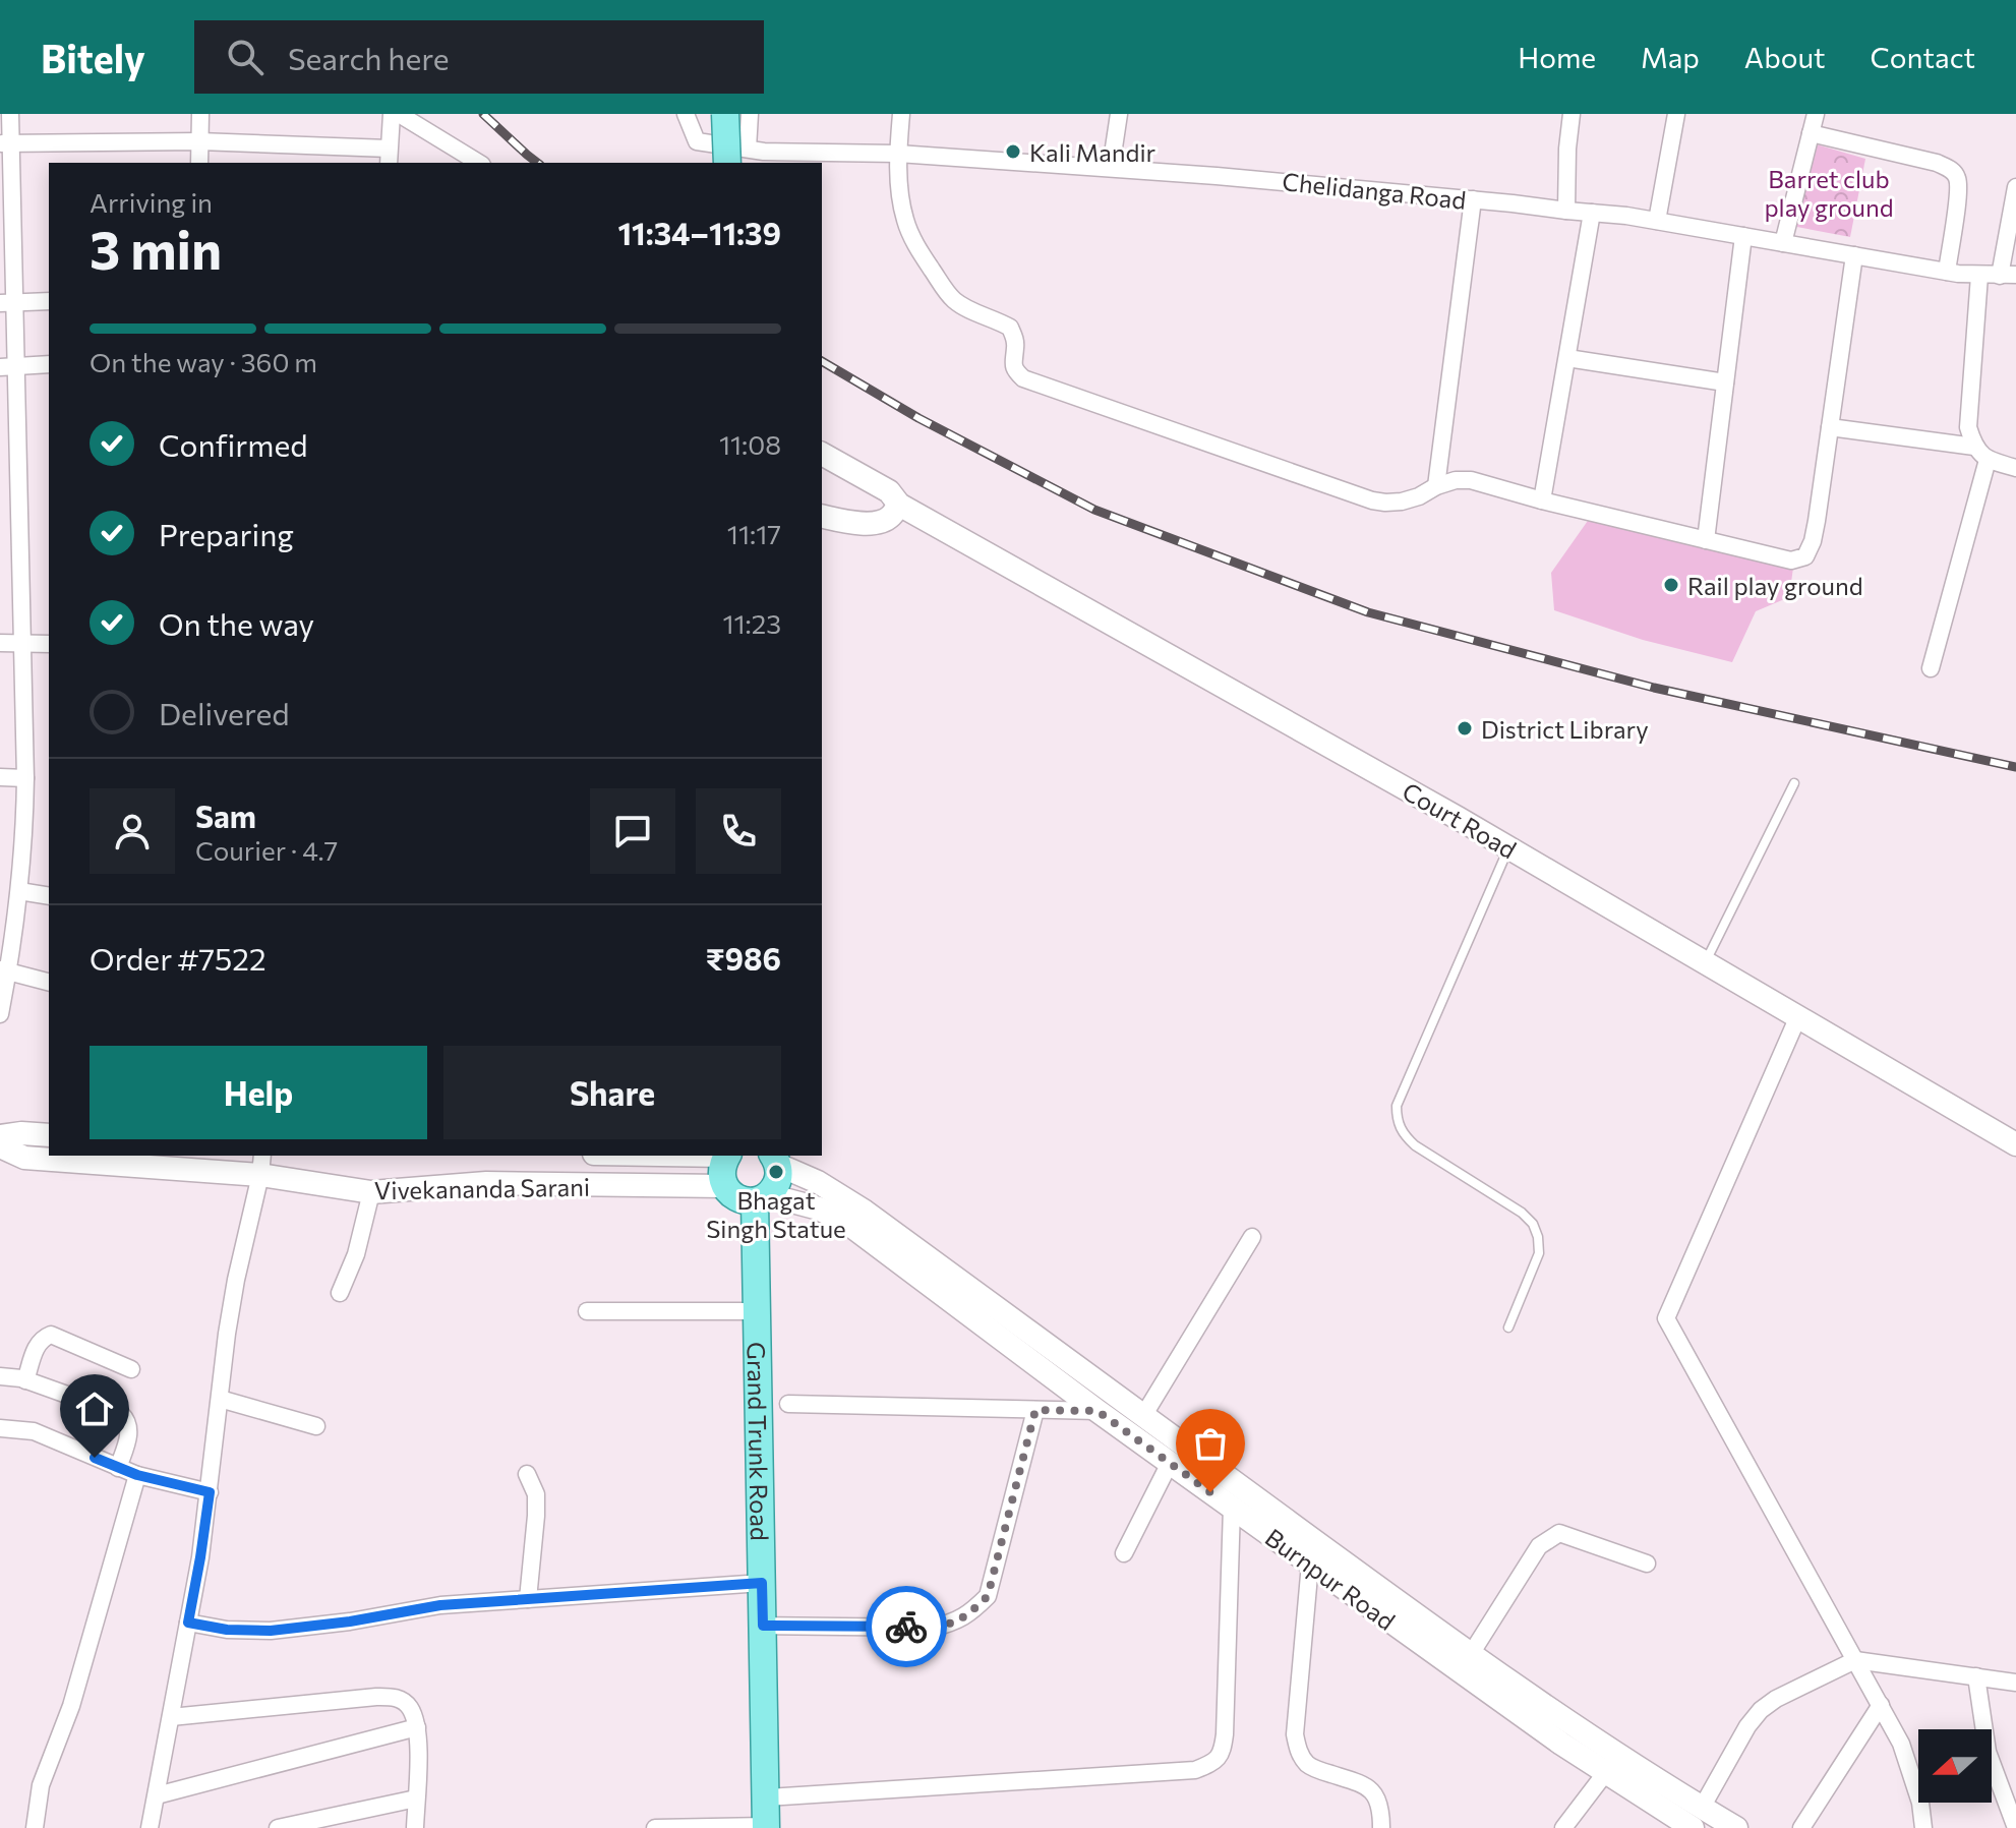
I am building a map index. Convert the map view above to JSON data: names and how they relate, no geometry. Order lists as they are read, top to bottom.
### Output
{
  "streets": {
    "main road": ["Grand Trunk Road"],
    "street": [
      "Chelidanga Road",
      "Court Road",
      "Vivekananda Sarani",
      "Burnpur Road"
    ]
  },
  "crossings": [
    ["Grand Trunk Road", "Burnpur Road"]
  ],
  "parks": ["Barret club play ground"],
  "places": [
    "Kali Mandir",
    "Rail play ground",
    "District Library",
    "Bhagat Singh Statue"
  ],
  "north": "left",
  "page": {
    "header": "Bitely",
    "search": "Search here",
    "nav": [
      "Home",
      "Map",
      "About",
      "Contact"
    ],
    "heading": ["3 min", "Arriving in", "11:34–11:39"],
    "panel": [
      "Sam",
      "Courier · 4.7",
      "Order #7522",
      "₹986"
    ],
    "bar": "On the way · 360 m",
    "list": [
      ["Confirmed", "11:08"],
      ["Preparing", "11:17"],
      ["On the way", "11:23"],
      "Delivered"
    ],
    "buttons": ["Help", "Share"]
  }
}
